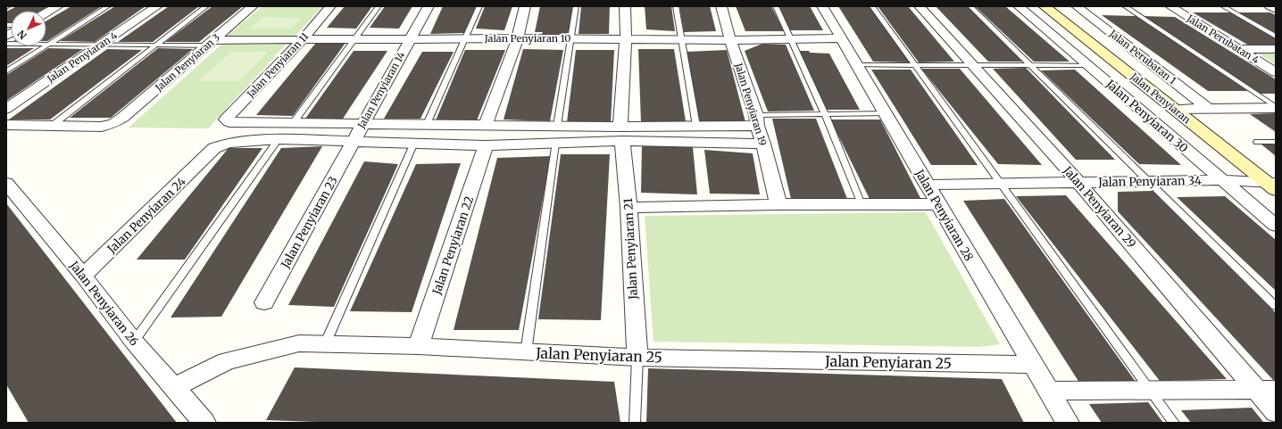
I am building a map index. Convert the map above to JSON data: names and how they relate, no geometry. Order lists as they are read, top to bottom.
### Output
{
  "streets": {
    "street": [
      "Jalan Penyiaran 10",
      "Jalan Perubatan 4",
      "Jalan Penyiaran 4",
      "Jalan Perubatan 1",
      "Jalan Penyiaran 3",
      "Jalan Penyiaran 11",
      "Jalan Penyiaran 14",
      "Jalan Penyiaran",
      "Jalan Penyiaran 19",
      "Jalan Penyiaran 30",
      "Jalan Penyiaran 34",
      "Jalan Penyiaran 29",
      "Jalan Penyiaran 24",
      "Jalan Penyiaran 28",
      "Jalan Penyiaran 23",
      "Jalan Penyiaran 22",
      "Jalan Penyiaran 21",
      "Jalan Penyiaran 26",
      "Jalan Penyiaran 25"
    ]
  },
  "crossings": [
    ["Jalan Penyiaran 10", "Jalan Penyiaran 3"],
    ["Jalan Penyiaran 10", "Jalan Penyiaran 11"],
    ["Jalan Penyiaran 10", "Jalan Penyiaran 14"],
    ["Jalan Penyiaran 10", "Jalan Penyiaran 19"],
    ["Jalan Penyiaran 10", "Jalan Penyiaran 28"],
    ["Jalan Penyiaran 10", "Jalan Penyiaran 21"],
    ["Jalan Penyiaran 14", "Jalan Penyiaran 24"],
    ["Jalan Penyiaran 14", "Jalan Penyiaran 23"],
    ["Jalan Penyiaran", "Jalan Penyiaran 34"],
    ["Jalan Penyiaran 30", "Jalan Penyiaran 34"],
    ["Jalan Penyiaran 34", "Jalan Penyiaran 29"],
    ["Jalan Penyiaran 34", "Jalan Penyiaran 28"],
    ["Jalan Penyiaran 24", "Jalan Penyiaran 23"],
    ["Jalan Penyiaran 24", "Jalan Penyiaran 22"],
    ["Jalan Penyiaran 24", "Jalan Penyiaran 21"],
    ["Jalan Penyiaran 24", "Jalan Penyiaran 26"],
    ["Jalan Penyiaran 28", "Jalan Penyiaran 25"],
    ["Jalan Penyiaran 22", "Jalan Penyiaran 25"],
    ["Jalan Penyiaran 21", "Jalan Penyiaran 25"],
    ["Jalan Penyiaran 26", "Jalan Penyiaran 25"]
  ],
  "north": "bottom left"
}
